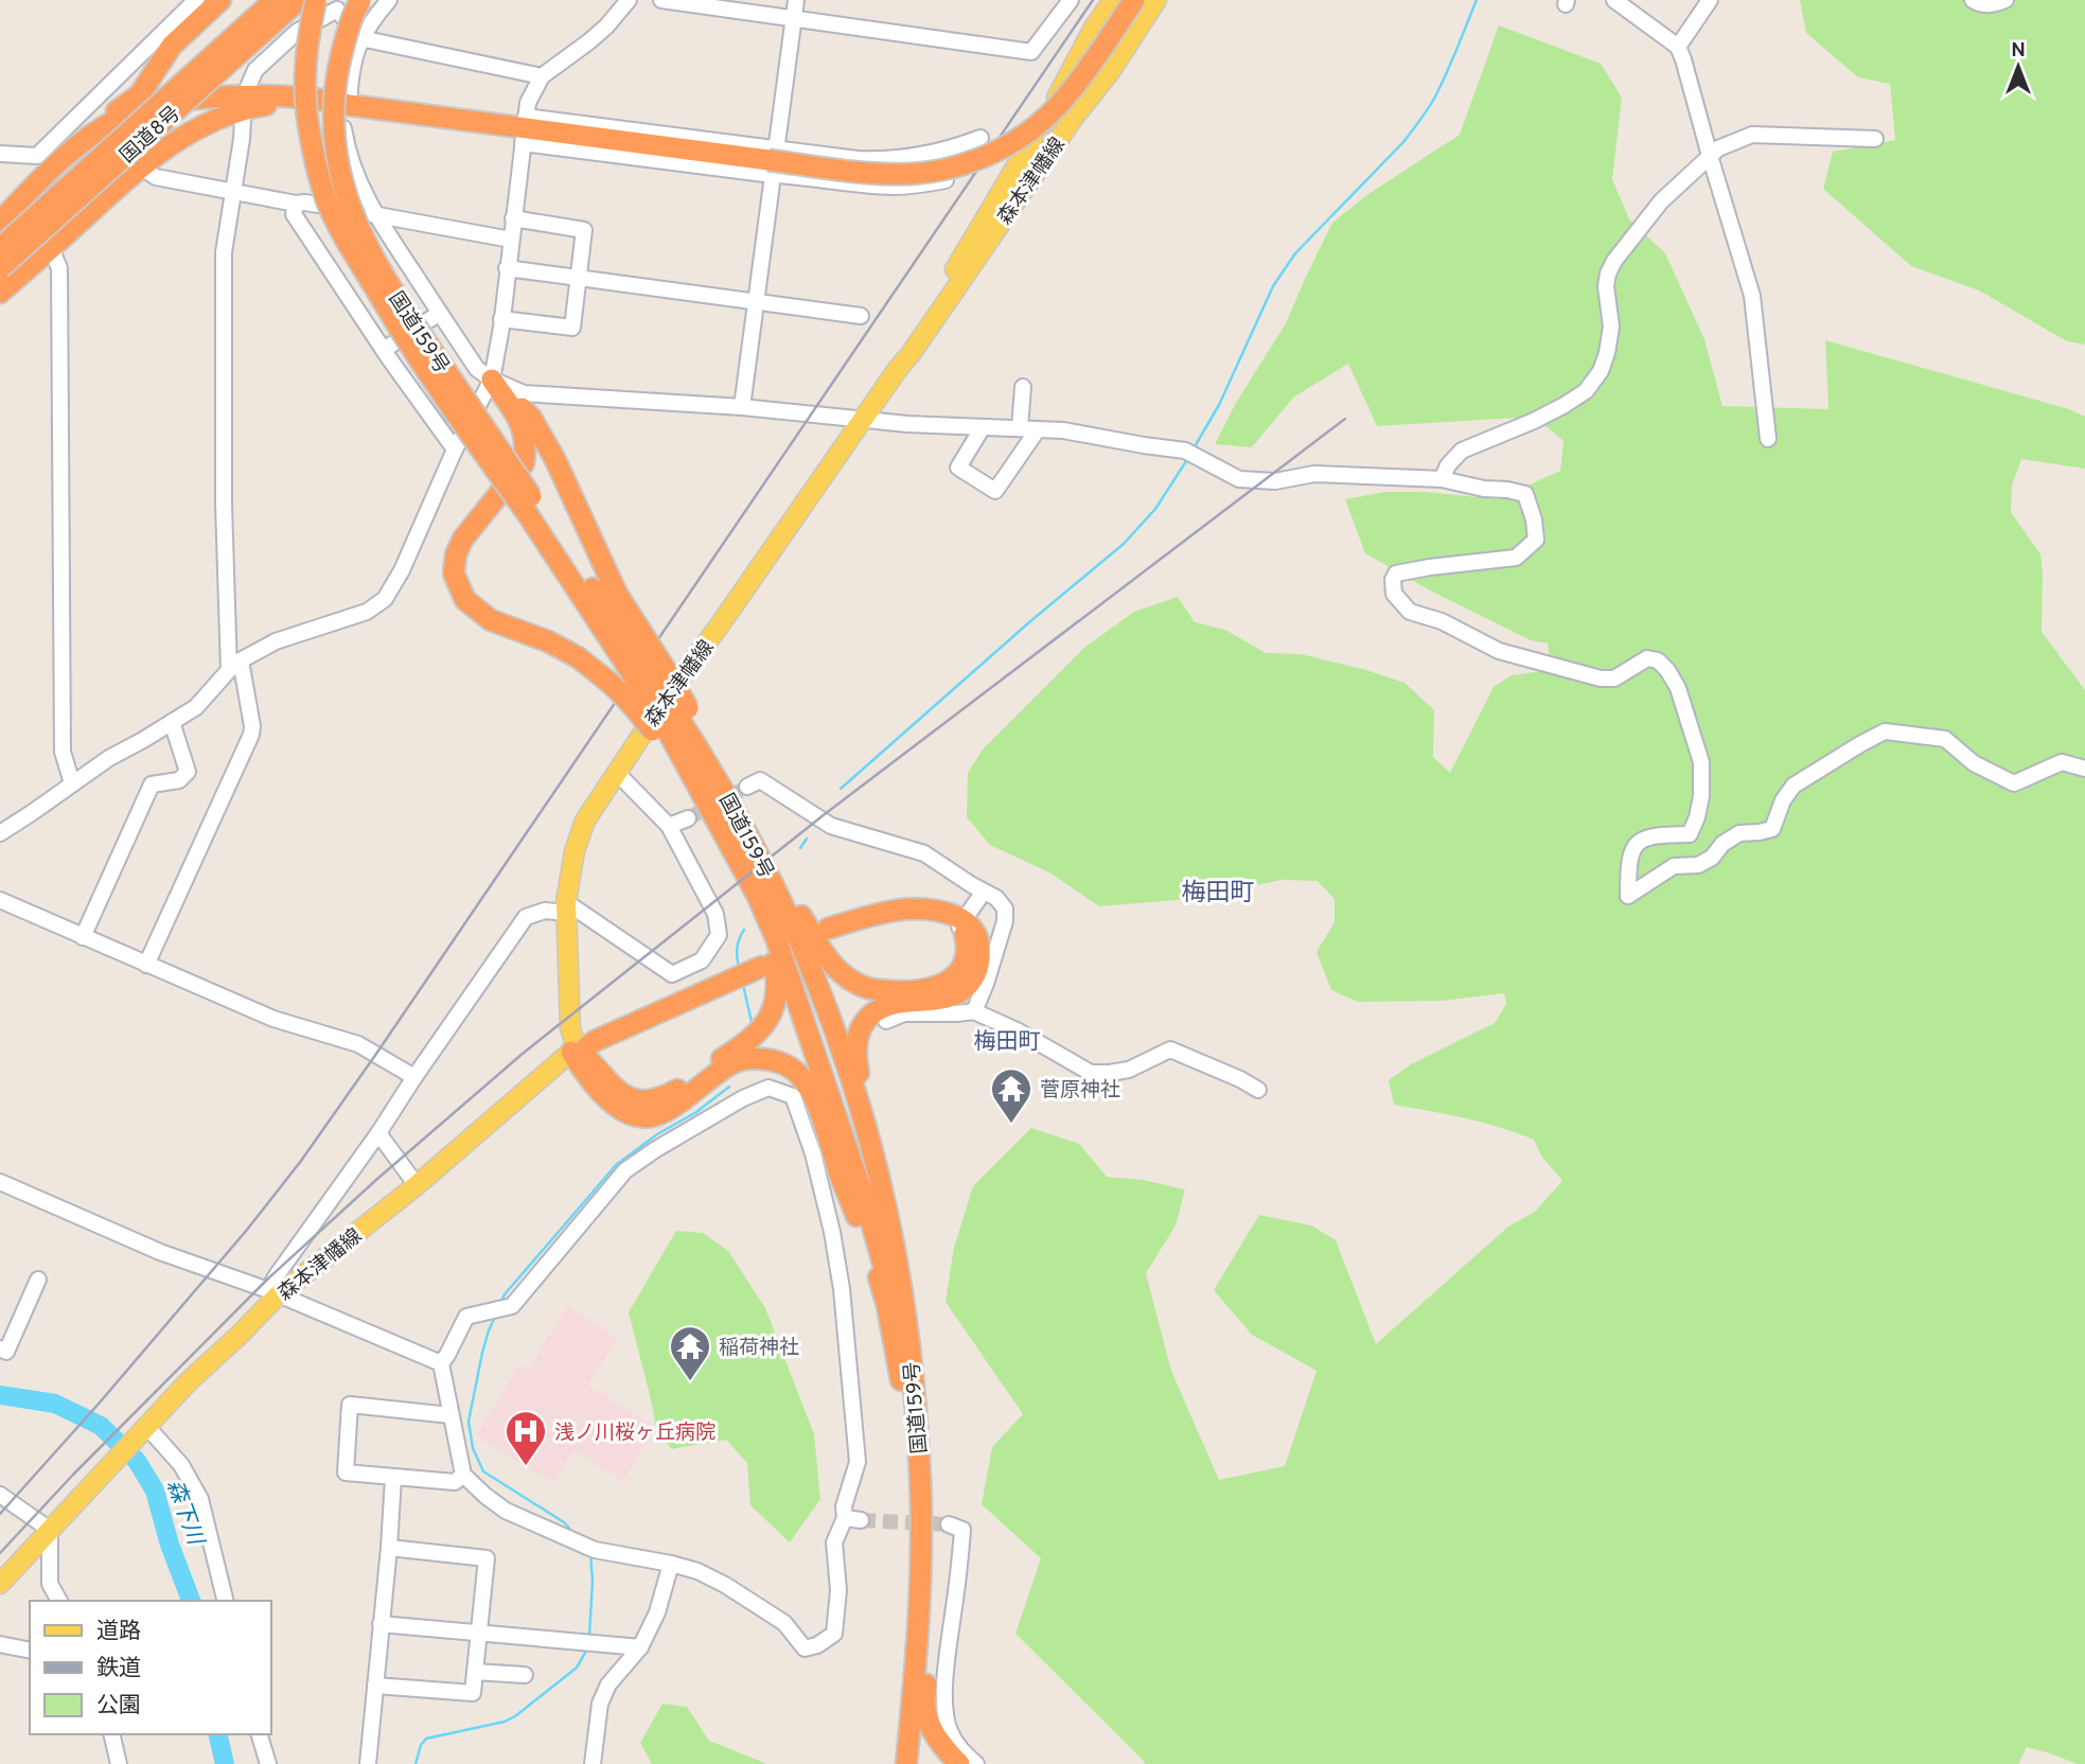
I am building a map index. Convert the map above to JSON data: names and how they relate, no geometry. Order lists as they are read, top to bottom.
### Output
{
  "streets": {
    "highway": ["国道8号", "国道159号"],
    "main road": ["森本津幡線"]
  },
  "districts": ["梅田町", "梅田町"],
  "water": ["森下川"],
  "places": {
    "temple": ["菅原神社", "稲荷神社"],
    "hospital": ["浅ノ川桜ヶ丘病院"]
  },
  "legend": ["道路", "鉄道", "公園"],
  "north": "top"
}
